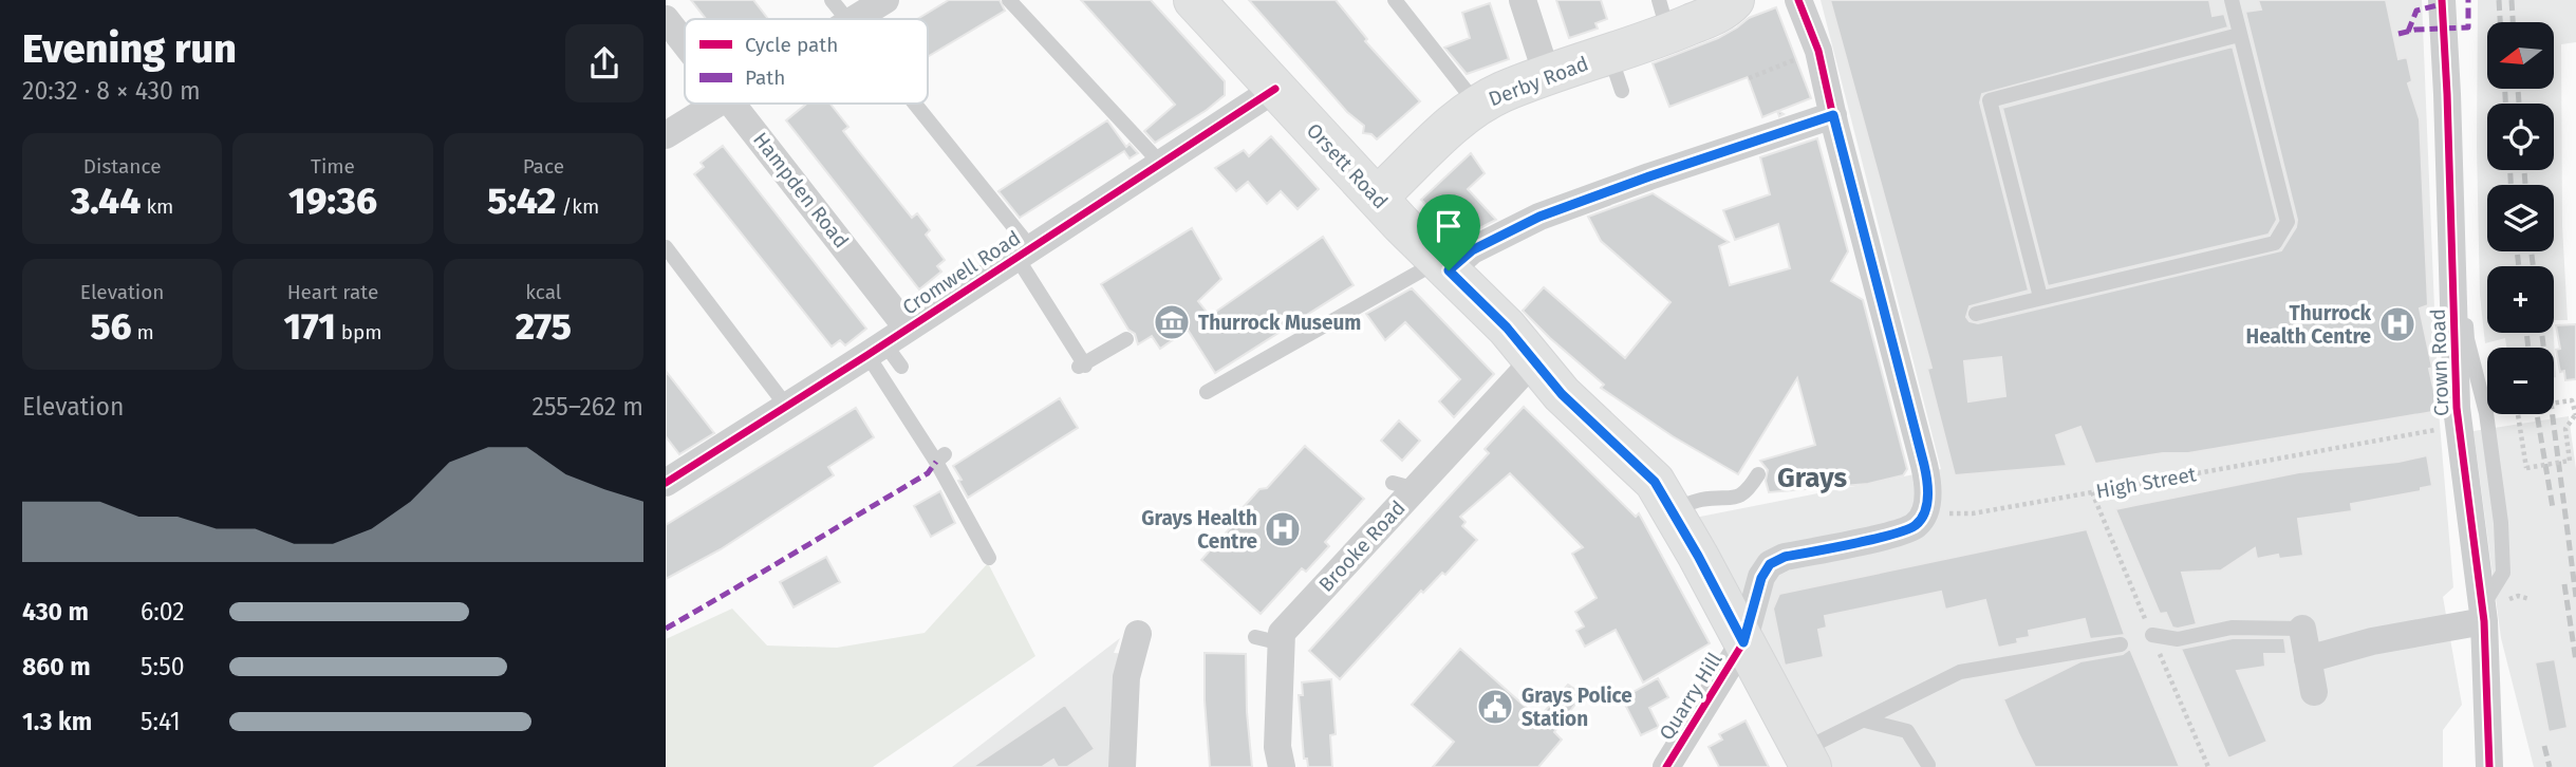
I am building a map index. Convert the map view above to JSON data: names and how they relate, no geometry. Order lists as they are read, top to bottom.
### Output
{
  "streets": {
    "main road": ["Derby Road", "Orsett Road"],
    "street": [
      "Hampden Road",
      "Cromwell Road",
      "Crown Road",
      "Brooke Road",
      "Quarry Hill"
    ],
    "path": ["High Street"]
  },
  "crossings": [
    ["Derby Road", "Orsett Road"],
    ["Orsett Road", "Cromwell Road"],
    ["Orsett Road", "Brooke Road"],
    ["Orsett Road", "Quarry Hill"],
    ["Hampden Road", "Cromwell Road"],
    ["Crown Road", "High Street"]
  ],
  "districts": ["Grays"],
  "places": {
    "museum": ["Thurrock Museum"],
    "hospital": ["Thurrock Health Centre", "Grays Health Centre"],
    "public building": ["Grays Police Station"]
  },
  "legend": ["Cycle path", "Path"],
  "north": "left",
  "page": {
    "heading": ["Evening run", "20:32 · 8 × 430 m"],
    "map_buttons": ["+", "−"],
    "stats": [
      ["Distance", "3.44 km"],
      ["Time", "19:36"],
      ["Pace", "5:42 /km"],
      ["Elevation", "56 m"],
      ["Heart rate", "171 bpm"],
      ["kcal", "275"]
    ],
    "chart": ["Elevation", "255–262 m"],
    "list": [
      {
        "name": "430 m",
        "note": "6:02"
      },
      {
        "name": "860 m",
        "note": "5:50"
      },
      {
        "name": "1.3 km",
        "note": "5:41"
      }
    ]
  }
}
